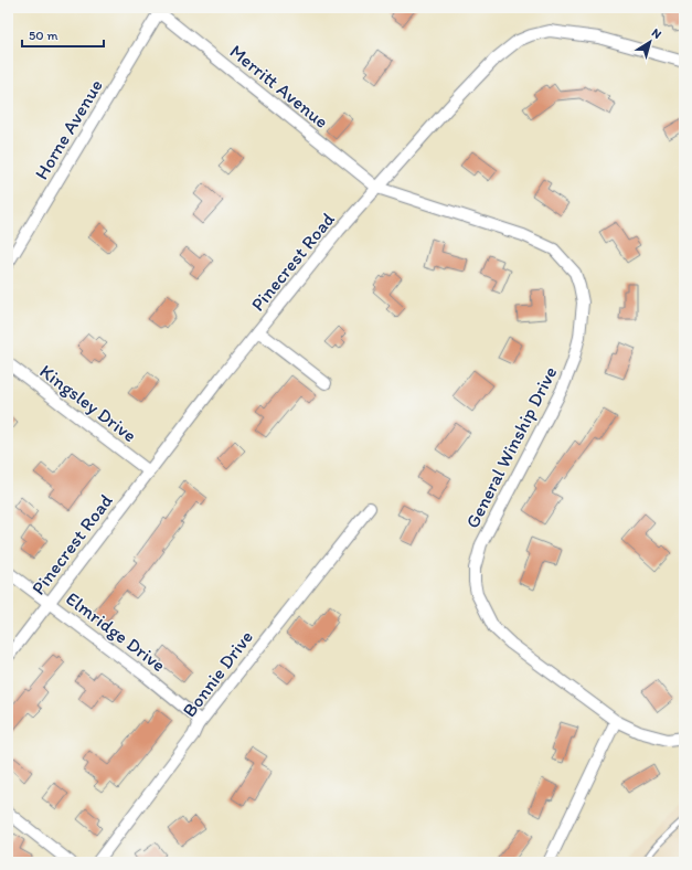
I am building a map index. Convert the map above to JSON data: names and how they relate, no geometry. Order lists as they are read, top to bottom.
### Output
{
  "streets": {
    "street": [
      "Merritt Avenue",
      "Horne Avenue",
      "Pinecrest Road",
      "Kingsley Drive",
      "General Winship Drive",
      "Elmridge Drive",
      "Bonnie Drive"
    ]
  },
  "crossings": [
    ["Merritt Avenue", "Horne Avenue"],
    ["Merritt Avenue", "Pinecrest Road"],
    ["Merritt Avenue", "General Winship Drive"],
    ["Pinecrest Road", "Kingsley Drive"],
    ["Pinecrest Road", "General Winship Drive"],
    ["Pinecrest Road", "Elmridge Drive"],
    ["Elmridge Drive", "Bonnie Drive"]
  ],
  "scale_bar": "50 m",
  "north": "top right"
}
